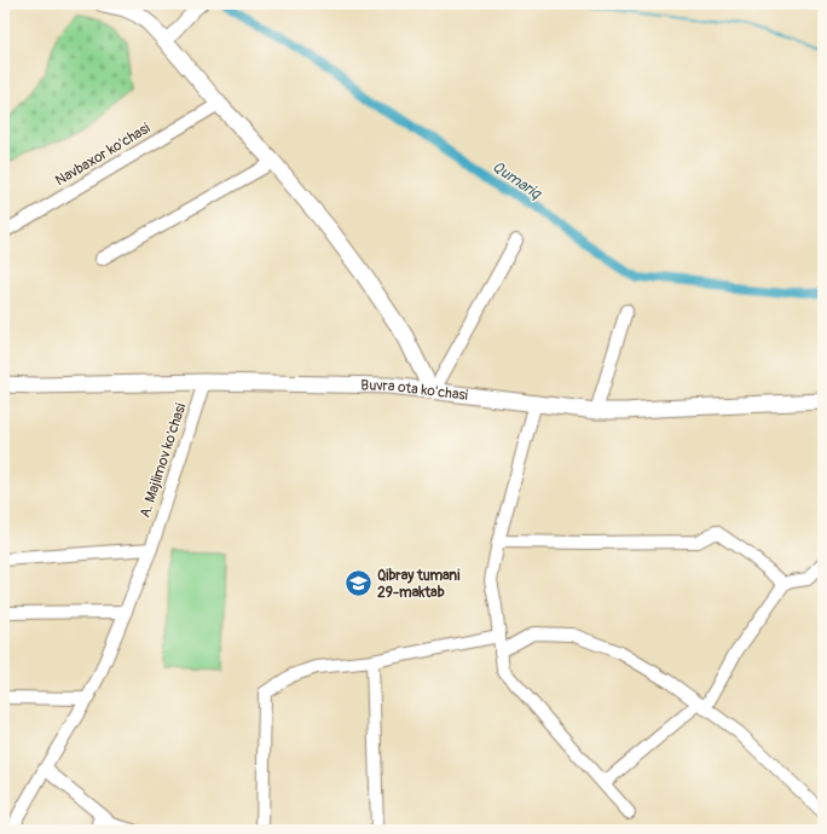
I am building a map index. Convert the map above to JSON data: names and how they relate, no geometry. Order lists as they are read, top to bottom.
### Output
{
  "streets": {
    "main road": ["Buvra ota ko'chasi"],
    "street": ["Navbaxor ko'chasi", "A. Majlimov ko'chasi"]
  },
  "crossings": [
    ["Buvra ota ko'chasi", "A. Majlimov ko'chasi"]
  ],
  "water": ["Qumariq"],
  "places": {
    "school or university": ["Qibray tumani 29-maktab"]
  }
}
